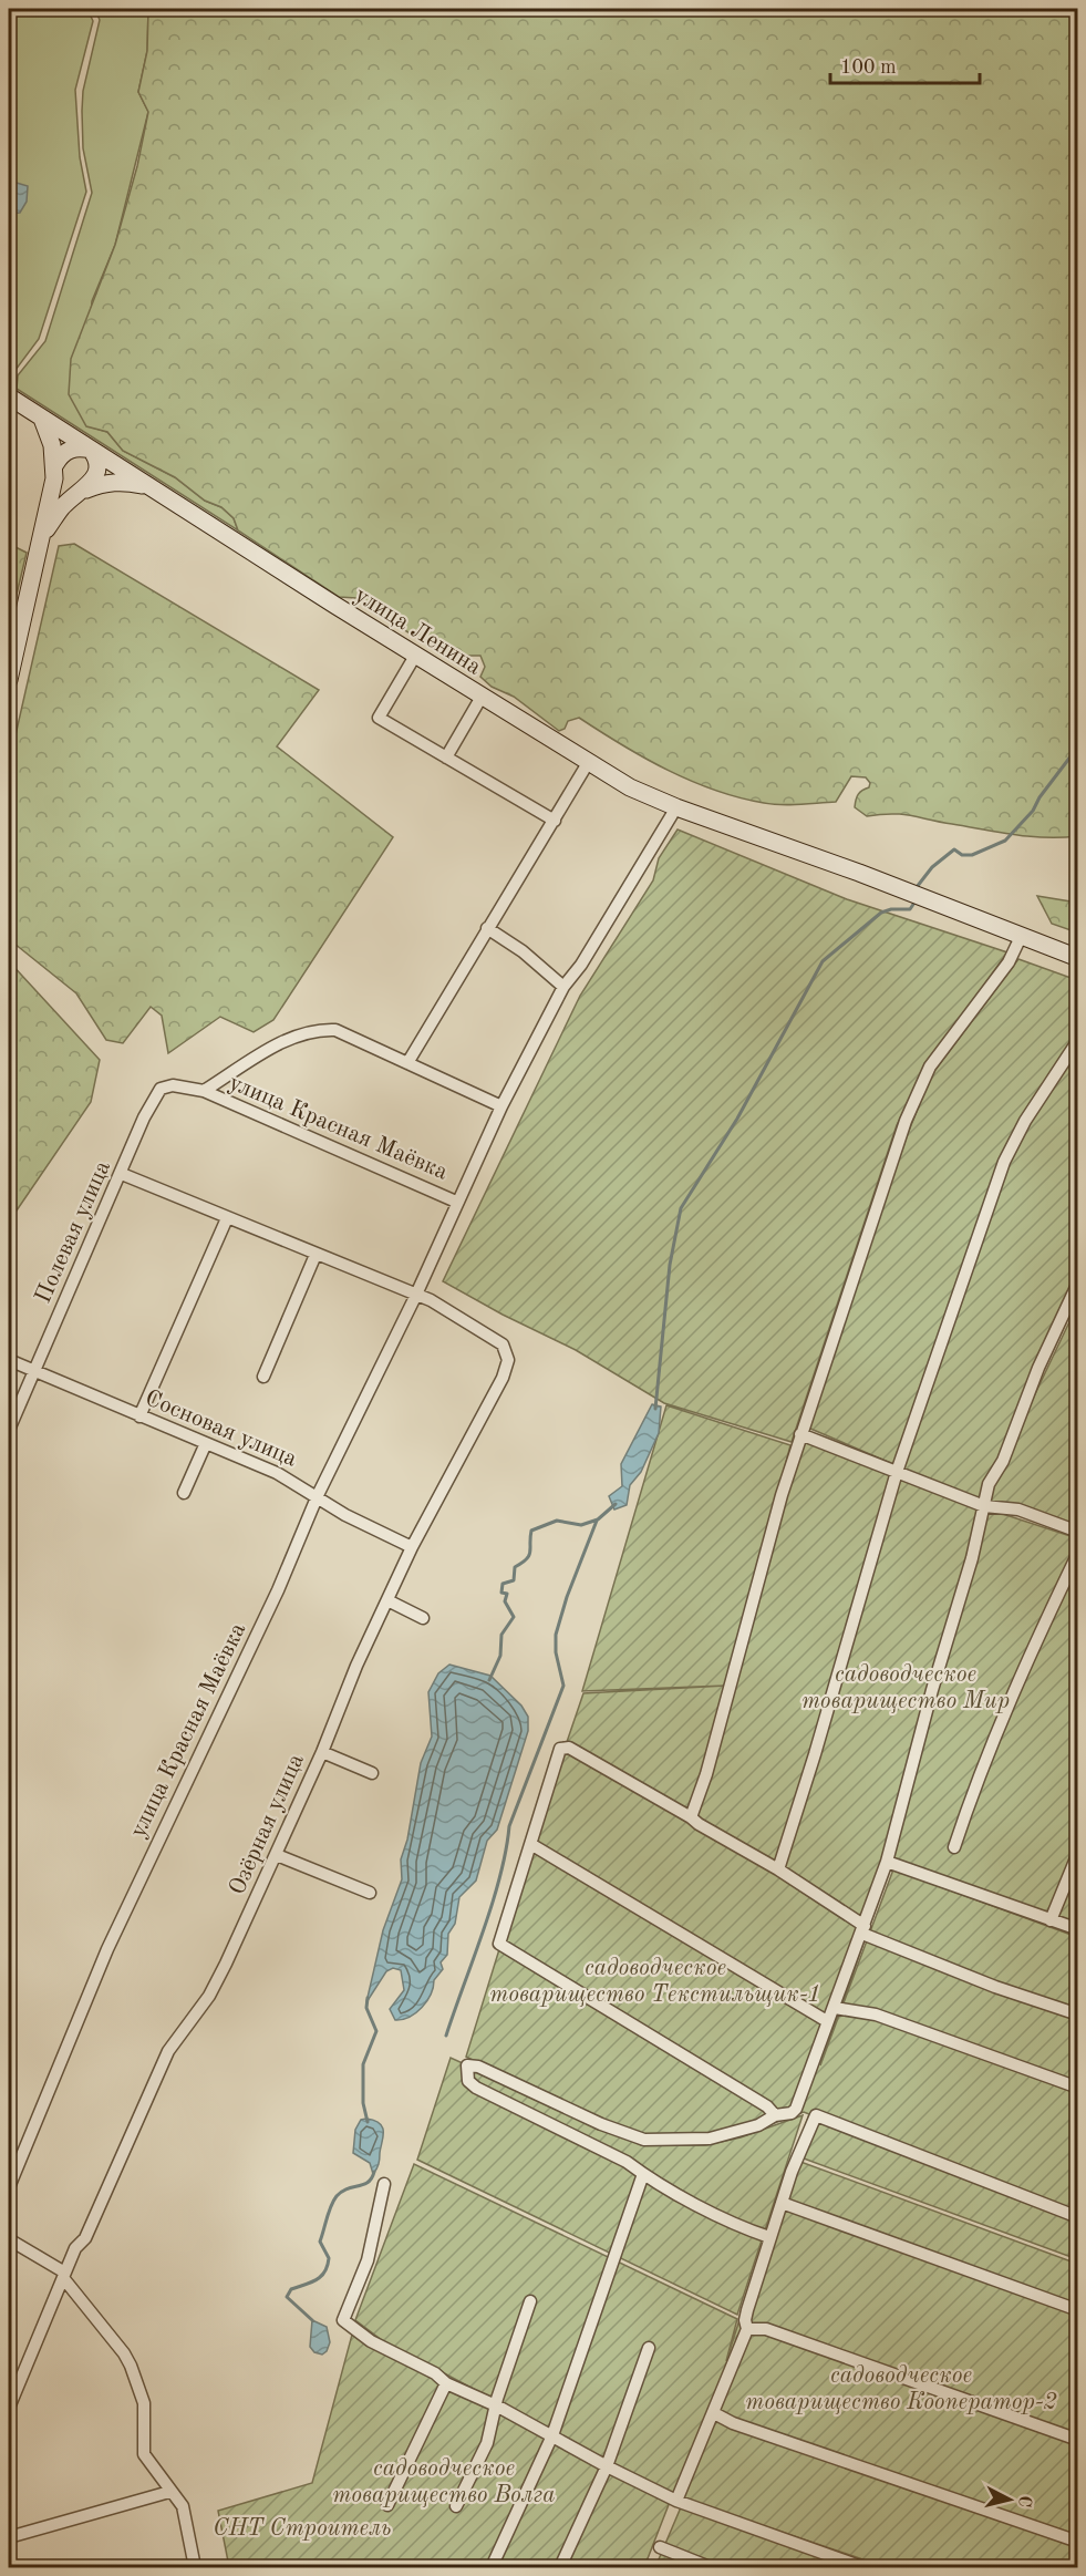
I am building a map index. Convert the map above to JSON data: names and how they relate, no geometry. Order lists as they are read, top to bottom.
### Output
{
  "streets": {
    "main road": ["улица Ленина"],
    "street": [
      "улица Красная Маёвка",
      "Полевая улица",
      "Сосновая улица",
      "Озёрная улица"
    ]
  },
  "crossings": [
    ["улица Ленина", "улица Красная Маёвка"],
    ["улица Красная Маёвка", "Полевая улица"],
    ["улица Красная Маёвка", "Сосновая улица"],
    ["улица Красная Маёвка", "Озёрная улица"],
    ["Полевая улица", "Сосновая улица"],
    ["Сосновая улица", "Озёрная улица"]
  ],
  "parks": [
    "садоводческое товарищество Мир",
    "садоводческое товарищество Текстильщик-1",
    "садоводческое товарищество Кооператор-2",
    "садоводческое товарищество Волга",
    "СНТ Строитель"
  ],
  "scale_bar": "100 m",
  "north": "right"
}
